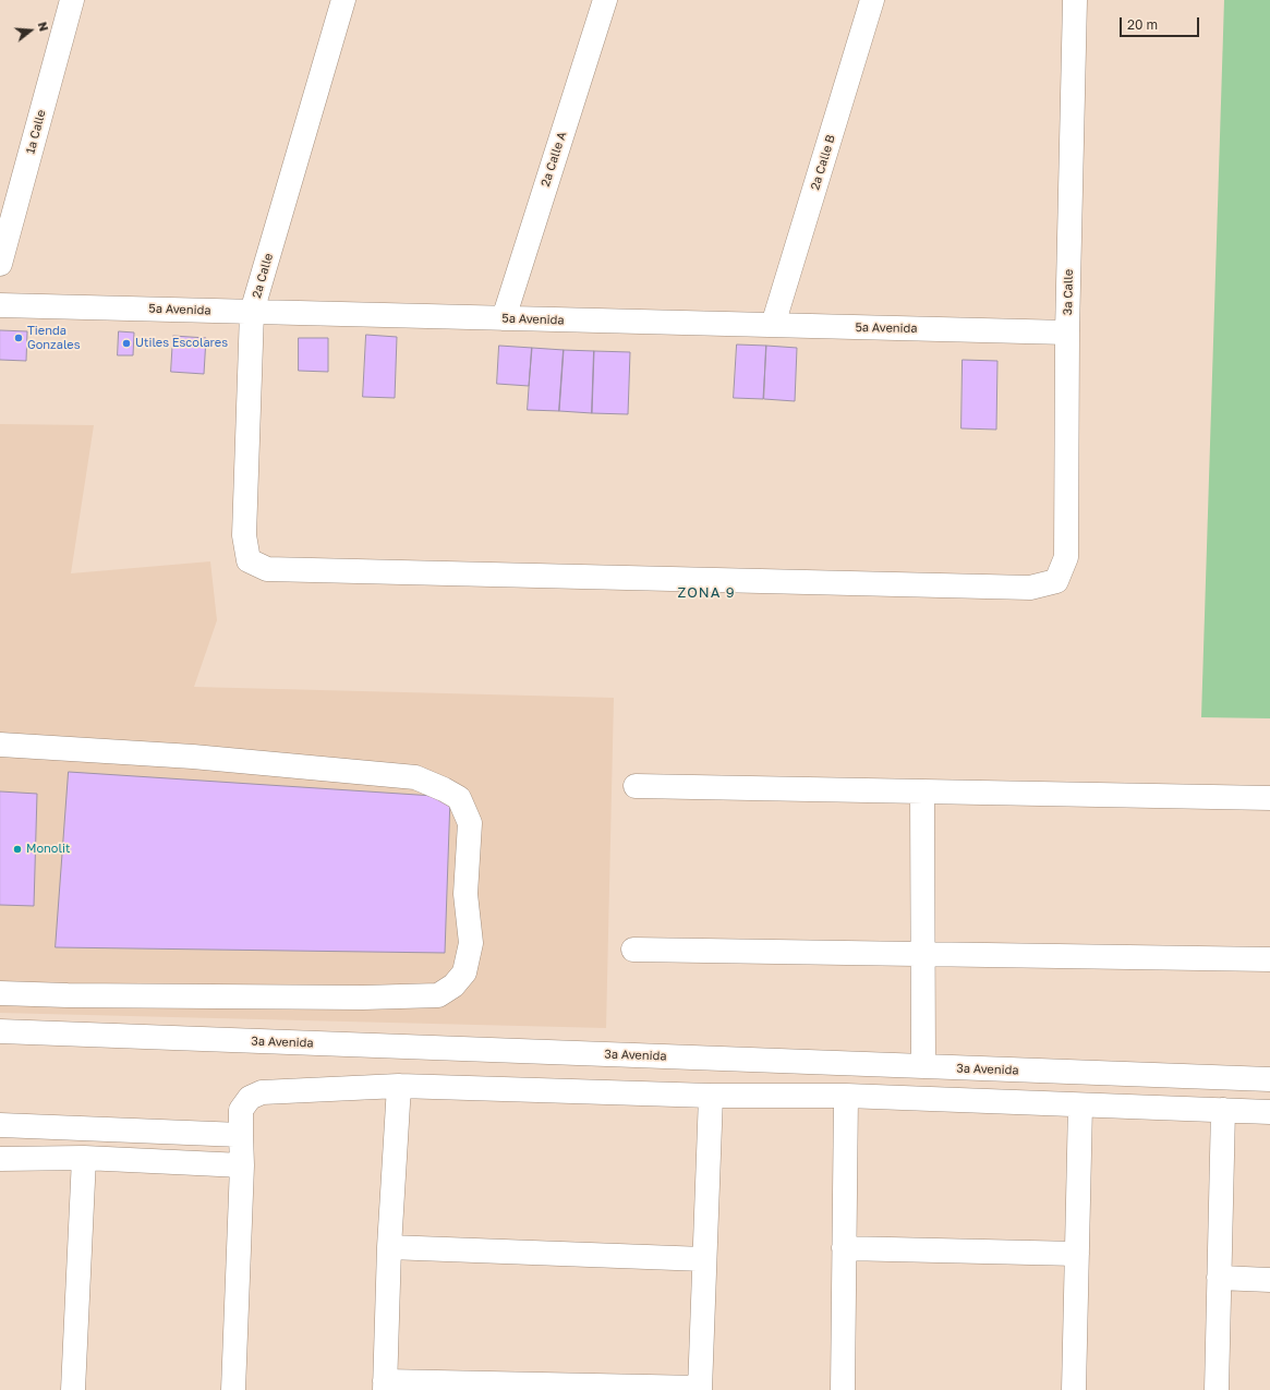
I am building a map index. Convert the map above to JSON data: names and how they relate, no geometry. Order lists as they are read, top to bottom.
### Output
{
  "streets": {
    "street": [
      "1a Calle",
      "2a Calle A",
      "2a Calle B",
      "2a Calle",
      "3a Calle",
      "5a Avenida",
      "3a Avenida"
    ]
  },
  "crossings": [
    ["2a Calle A", "5a Avenida"],
    ["2a Calle B", "5a Avenida"],
    ["2a Calle", "3a Calle"],
    ["2a Calle", "5a Avenida"],
    ["3a Calle", "5a Avenida"]
  ],
  "districts": ["ZONA 9"],
  "places": ["Tienda Gonzales", "Utiles Escolares", "Monolit"],
  "scale_bar": "20 m",
  "north": "right"
}
